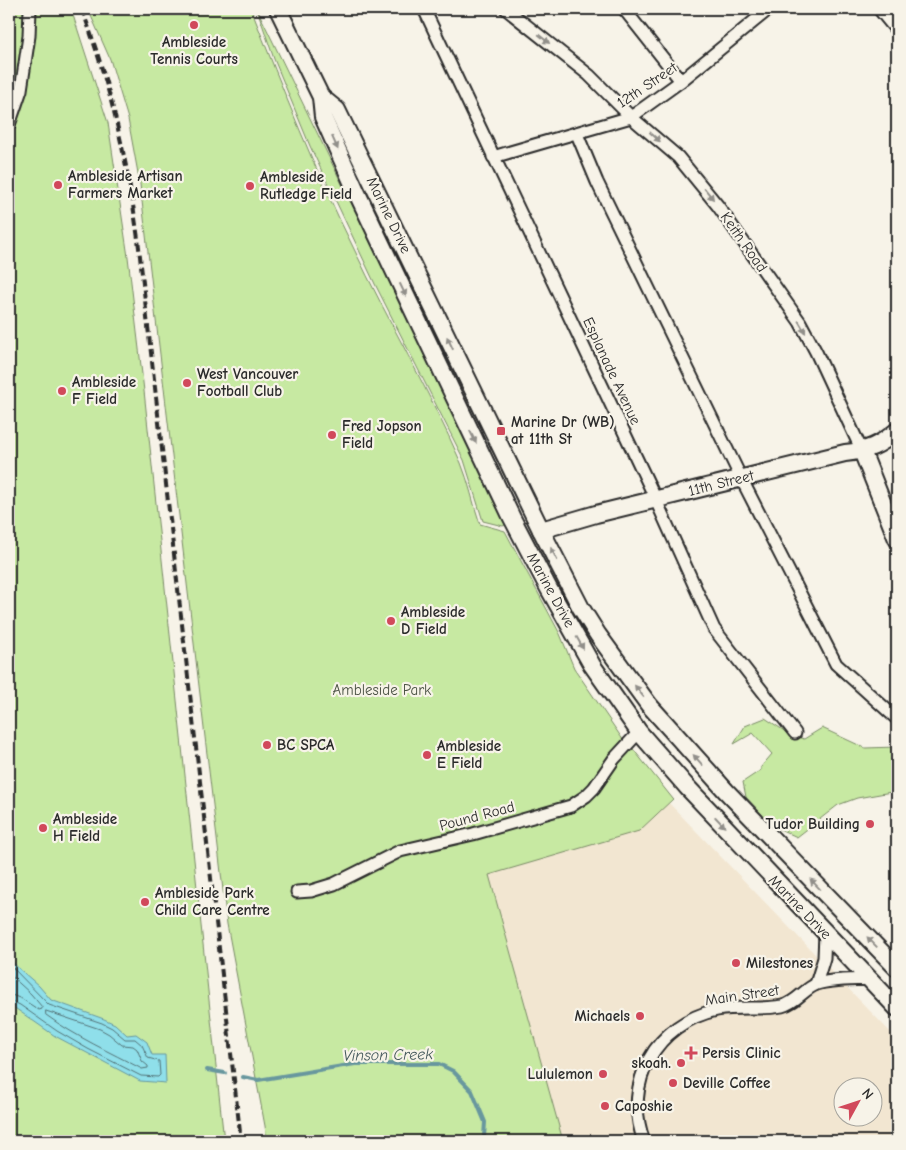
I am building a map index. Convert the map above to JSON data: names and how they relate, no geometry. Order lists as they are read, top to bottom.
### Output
{
  "streets": {
    "main road": ["Marine Drive", "Keith Road", "11th Street"],
    "street": [
      "12th Street",
      "Esplanade Avenue",
      "Pound Road",
      "Main Street"
    ]
  },
  "crossings": [
    ["12th Street", "Keith Road"],
    ["12th Street", "Esplanade Avenue"],
    ["Marine Drive", "11th Street"],
    ["Marine Drive", "Pound Road"],
    ["Marine Drive", "Main Street"],
    ["Keith Road", "11th Street"],
    ["Esplanade Avenue", "11th Street"]
  ],
  "water": ["Vinson Creek"],
  "parks": ["Ambleside Park"],
  "places": {
    "other": [
      "Ambleside Tennis Courts",
      "Ambleside Artisan Farmers Market",
      "Ambleside Rutledge Field",
      "West Vancouver Football Club",
      "Ambleside F Field",
      "Fred Jopson Field",
      "Ambleside D Field",
      "BC SPCA",
      "Ambleside E Field",
      "Tudor Building",
      "Ambleside H Field",
      "Ambleside Park Child Care Centre",
      "Milestones",
      "Michaels",
      "skoah.",
      "Lululemon",
      "Deville Coffee",
      "Caposhie"
    ],
    "transit": ["Marine Dr (WB) at 11th St"],
    "health": ["Persis Clinic"]
  },
  "north": "top right"
}
